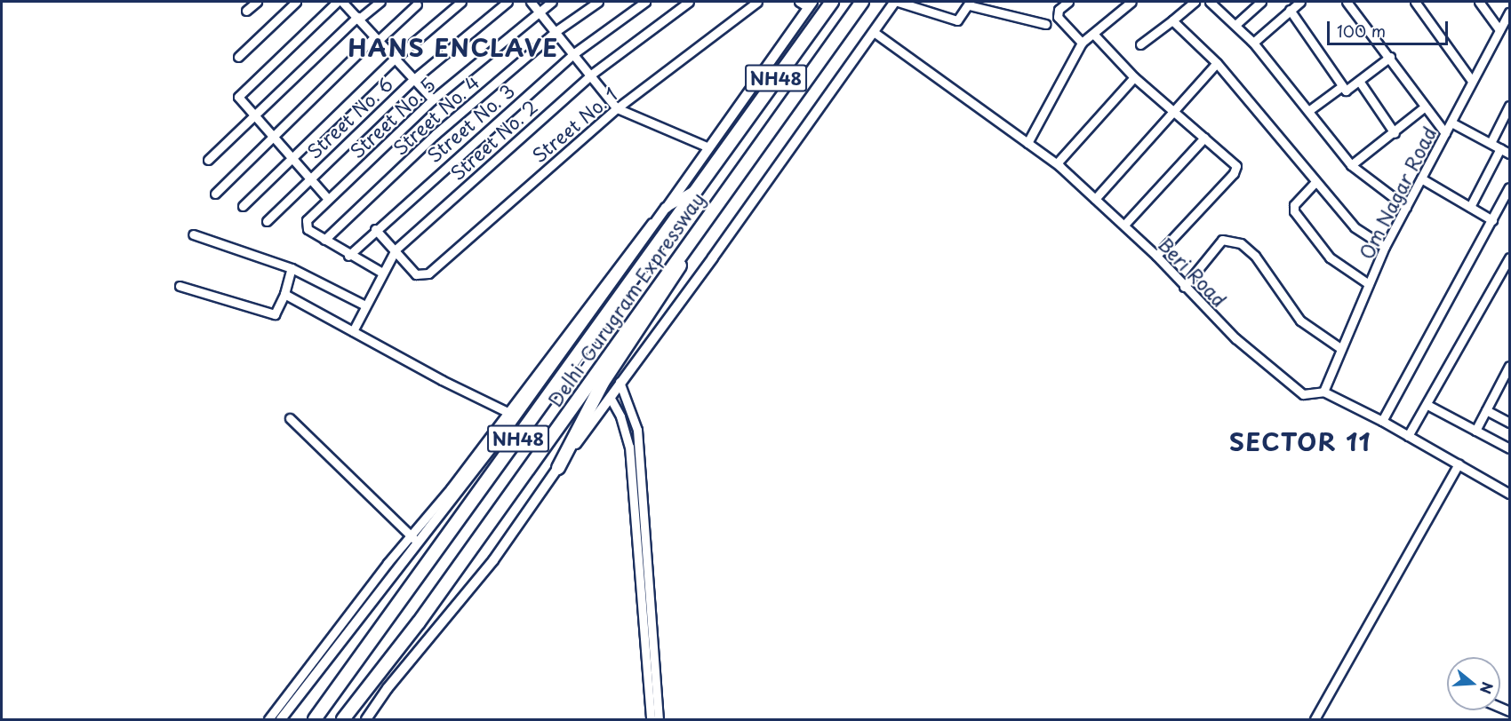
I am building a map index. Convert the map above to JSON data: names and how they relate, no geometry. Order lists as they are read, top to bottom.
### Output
{
  "streets": {
    "highway": ["NH48", "Delhi-Gurugram Expressway"],
    "street": [
      "Street No. 4",
      "Street No. 6",
      "Street No. 5",
      "Street No. 3",
      "Street No. 1",
      "Street No. 2",
      "Om Nagar Road",
      "Beri Road"
    ]
  },
  "crossings": [
    ["Street No. 4", "Street No. 5"],
    ["Street No. 1", "Street No. 2"],
    ["Om Nagar Road", "Beri Road"]
  ],
  "districts": ["HANS ENCLAVE", "SECTOR 11"],
  "scale_bar": "100 m",
  "north": "right"
}
